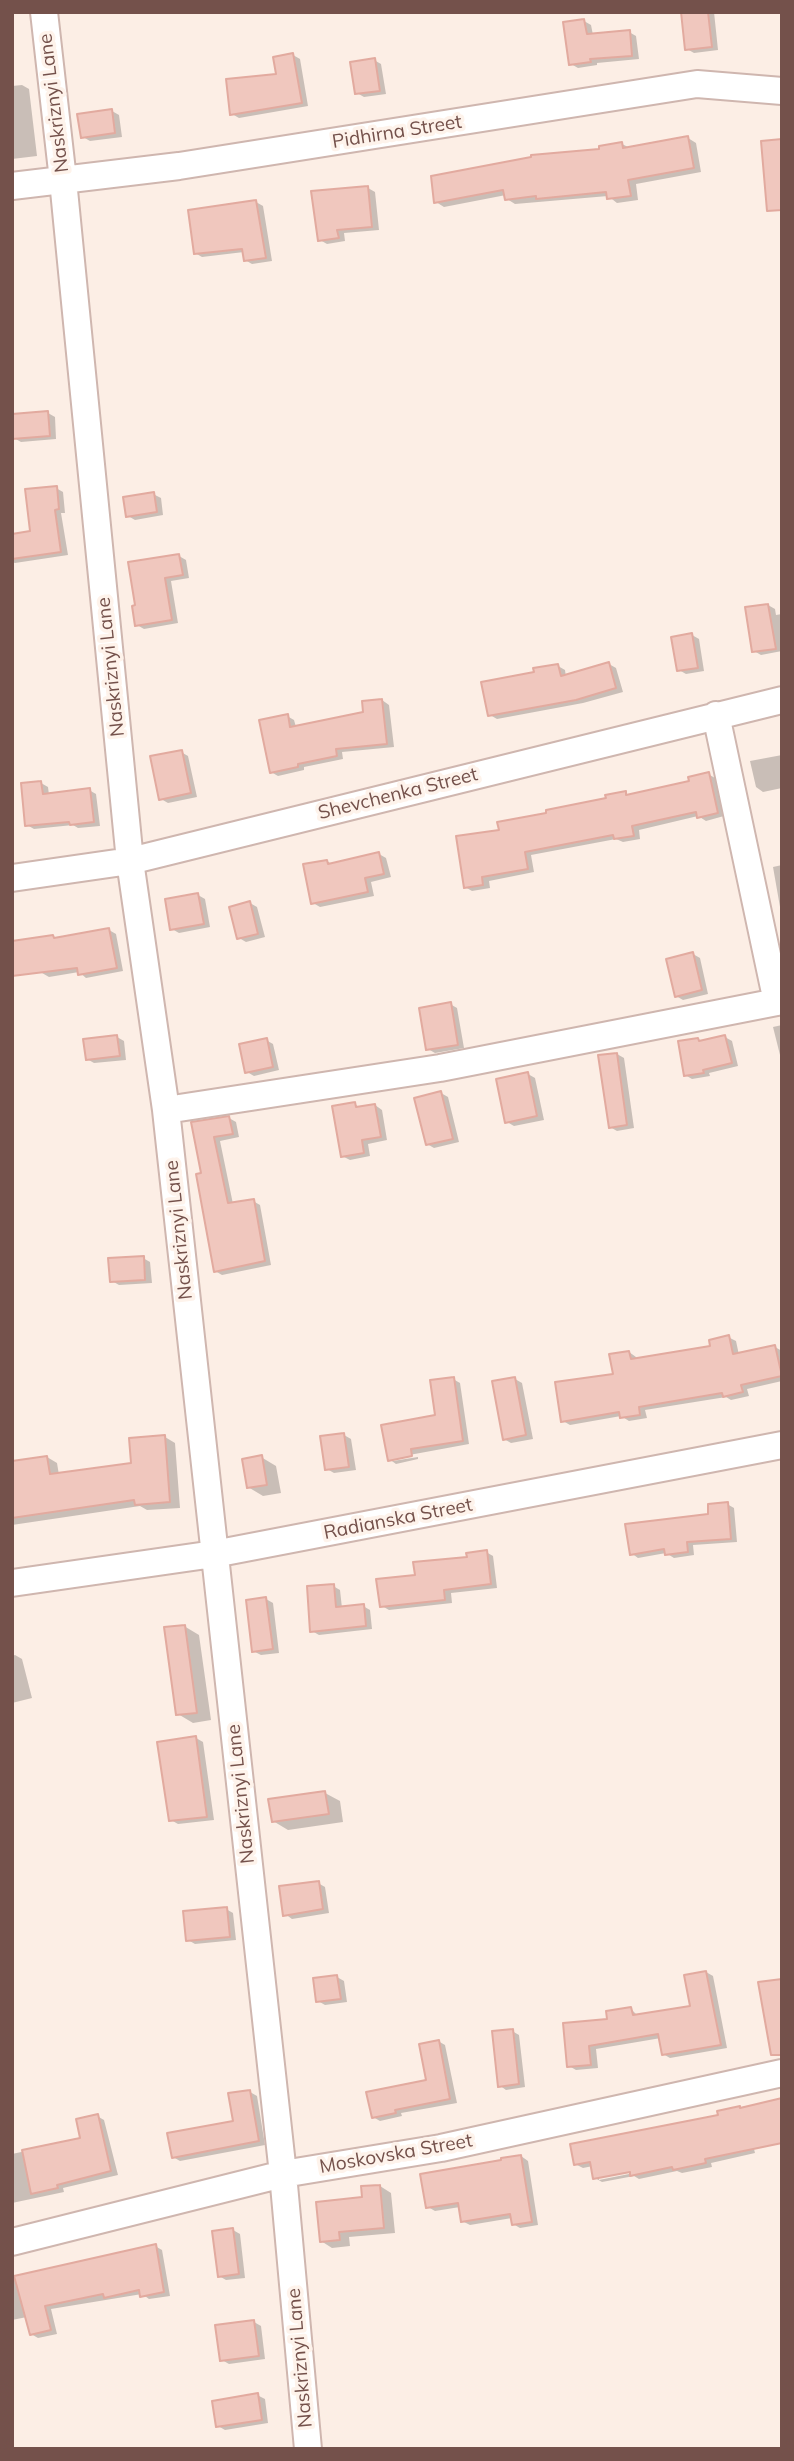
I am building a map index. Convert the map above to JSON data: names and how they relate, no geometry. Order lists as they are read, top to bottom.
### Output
{
  "streets": {
    "street": [
      "Naskriznyi Lane",
      "Pidhirna Street",
      "Shevchenka Street",
      "Radianska Street",
      "Moskovska Street"
    ]
  },
  "crossings": [
    ["Naskriznyi Lane", "Pidhirna Street"],
    ["Naskriznyi Lane", "Shevchenka Street"],
    ["Naskriznyi Lane", "Radianska Street"],
    ["Naskriznyi Lane", "Moskovska Street"]
  ]
}
